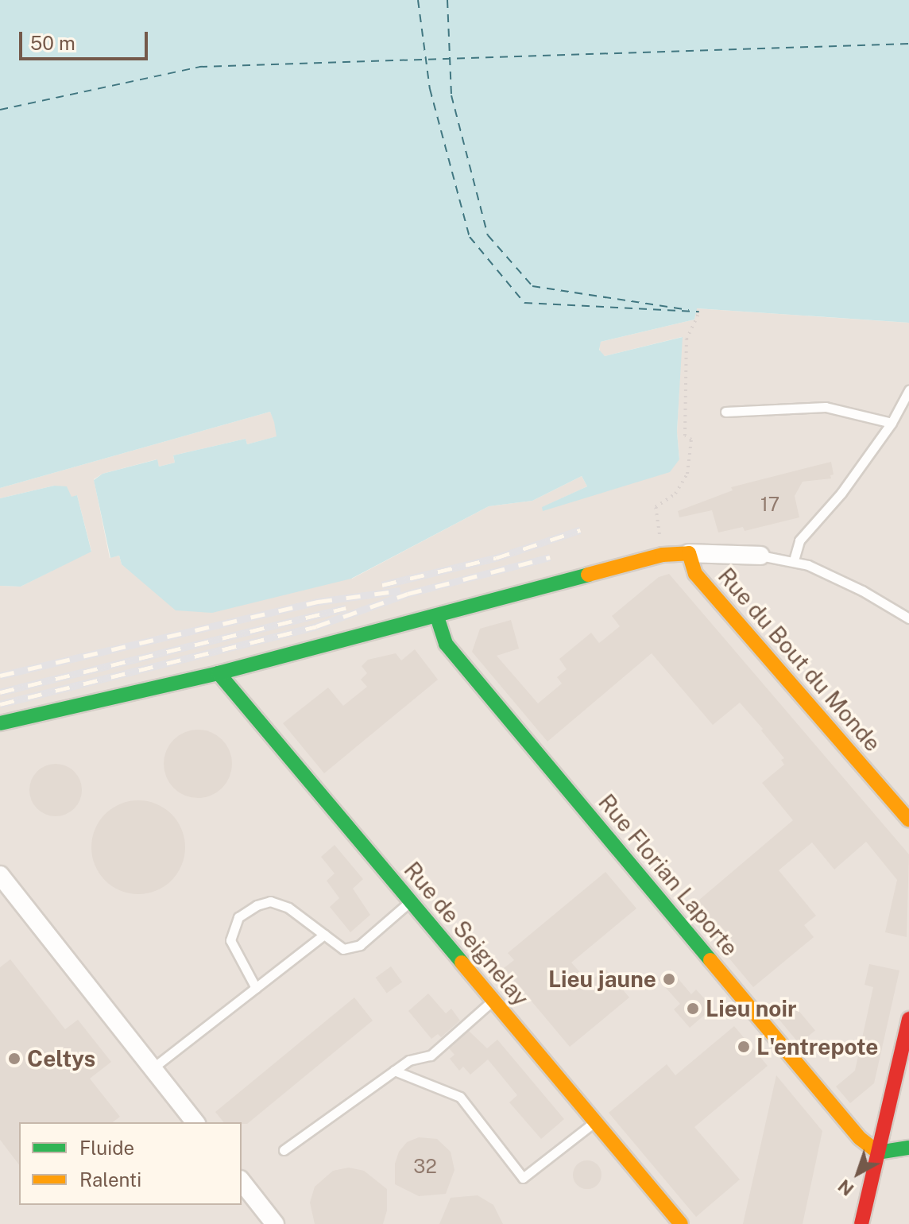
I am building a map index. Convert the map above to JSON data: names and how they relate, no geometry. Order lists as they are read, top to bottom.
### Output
{
  "streets": {
    "street": ["Rue du Bout du Monde", "Rue Florian Laporte", "Rue de Seignelay"]
  },
  "places": [
    "Lieu jaune",
    "Lieu noir",
    "L'entrepote",
    "Celtys"
  ],
  "house_numbers": ["17", "32"],
  "legend": ["Fluide", "Ralenti"],
  "scale_bar": "50 m",
  "north": "bottom left"
}
